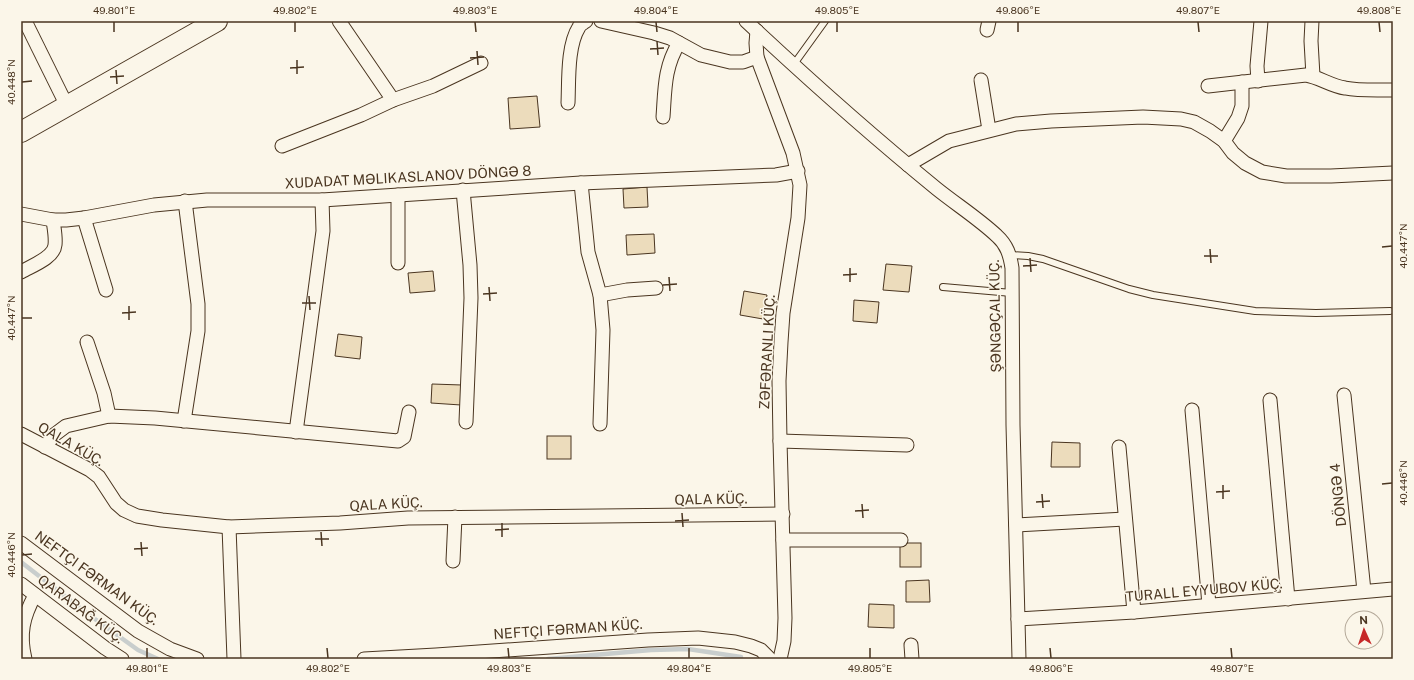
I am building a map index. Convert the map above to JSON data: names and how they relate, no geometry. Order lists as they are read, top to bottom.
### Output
{
  "streets": {
    "street": [
      "XUDADAT MƏLIKASLANOV DÖNGƏ 8",
      "ŞƏNGƏÇAL KÜÇ.",
      "QALA KÜÇ.",
      "DÖNGƏ 4",
      "NEFTÇI FƏRMAN KÜÇ.",
      "TURALL EYYUBOV KÜÇ.",
      "QARABAĞ KÜÇ."
    ]
  },
  "crossings": [
    ["ŞƏNGƏÇAL KÜÇ.", "TURALL EYYUBOV KÜÇ."],
    ["DÖNGƏ 4", "TURALL EYYUBOV KÜÇ."]
  ],
  "north": "top",
  "coordinates": [
    "49.801°E",
    "49.802°E",
    "49.803°E",
    "49.804°E",
    "49.805°E",
    "49.806°E",
    "49.807°E",
    "49.808°E",
    "40.448°N",
    "40.447°N",
    "40.446°N"
  ]
}
